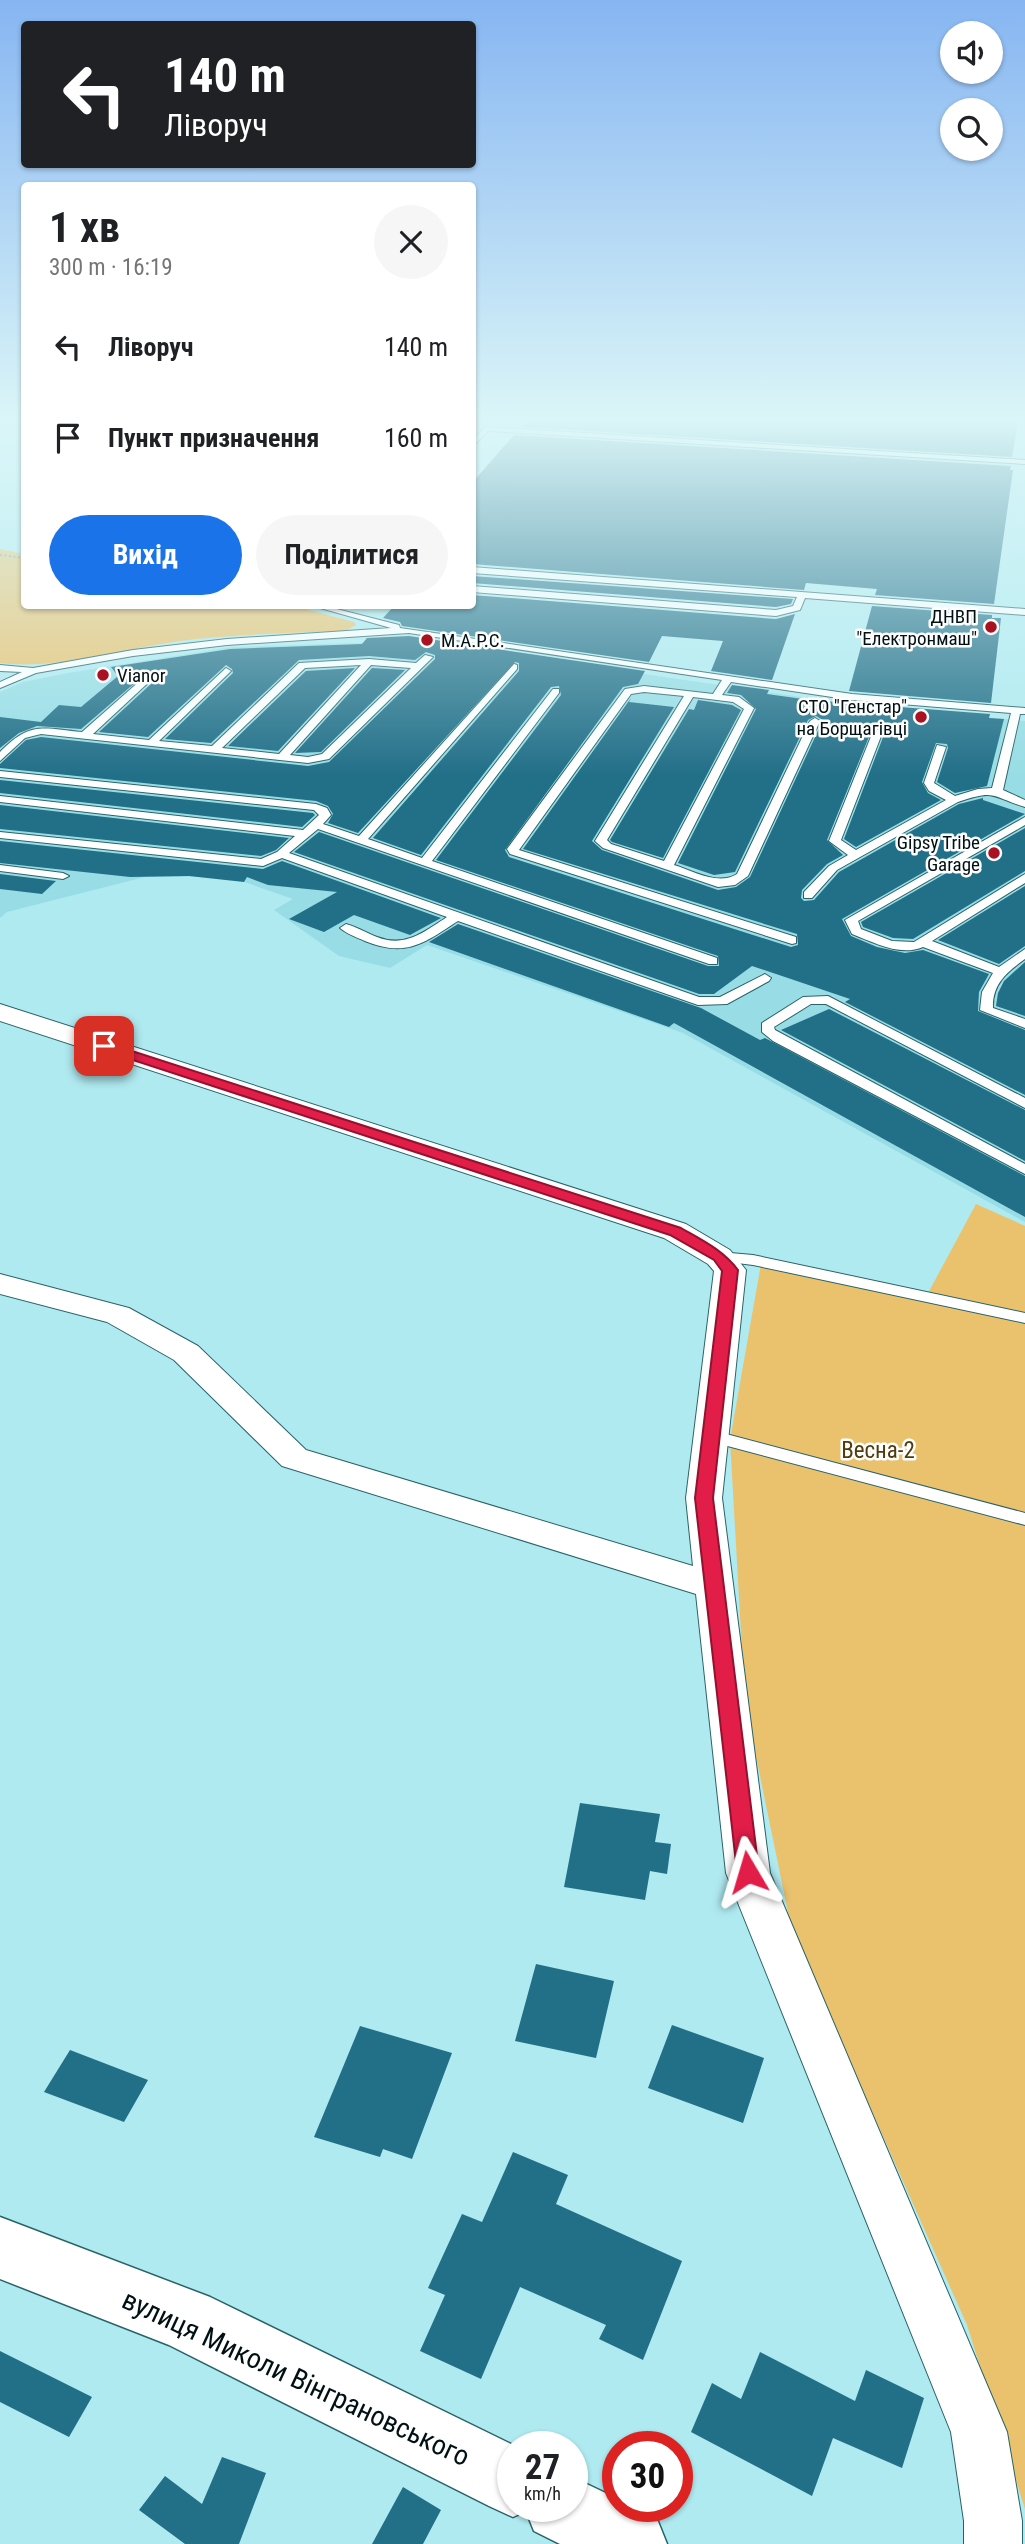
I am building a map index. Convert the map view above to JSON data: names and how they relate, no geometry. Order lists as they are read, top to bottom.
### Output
{
  "streets": {
    "main road": ["вулиця Миколи Вінграновського"]
  },
  "parks": ["Весна-2"],
  "places": [
    "ДНВП \"Електронмаш\"",
    "М.А.Р.С.",
    "Vianor",
    "СТО \"Генстар\" на Борщагівці",
    "Gipsy Tribe Garage"
  ],
  "page": {
    "turn": ["140 m", "Ліворуч"],
    "heading": ["1 хв", "300 m · 16:19"],
    "list": [
      {
        "name": "Ліворуч",
        "value": "140 m"
      },
      {
        "name": "Пункт призначення",
        "value": "160 m"
      }
    ],
    "buttons": ["Вихід", "Поділитися"],
    "speed": "27 km/h",
    "limit": "30"
  }
}
